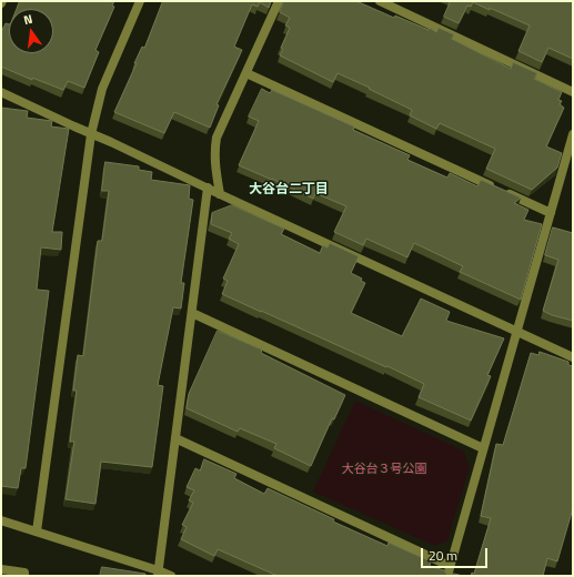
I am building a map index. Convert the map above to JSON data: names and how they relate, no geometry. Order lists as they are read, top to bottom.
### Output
{
  "districts": ["大谷台二丁目"],
  "parks": ["大谷台３号公園"],
  "scale_bar": "20 m",
  "north": "top"
}
